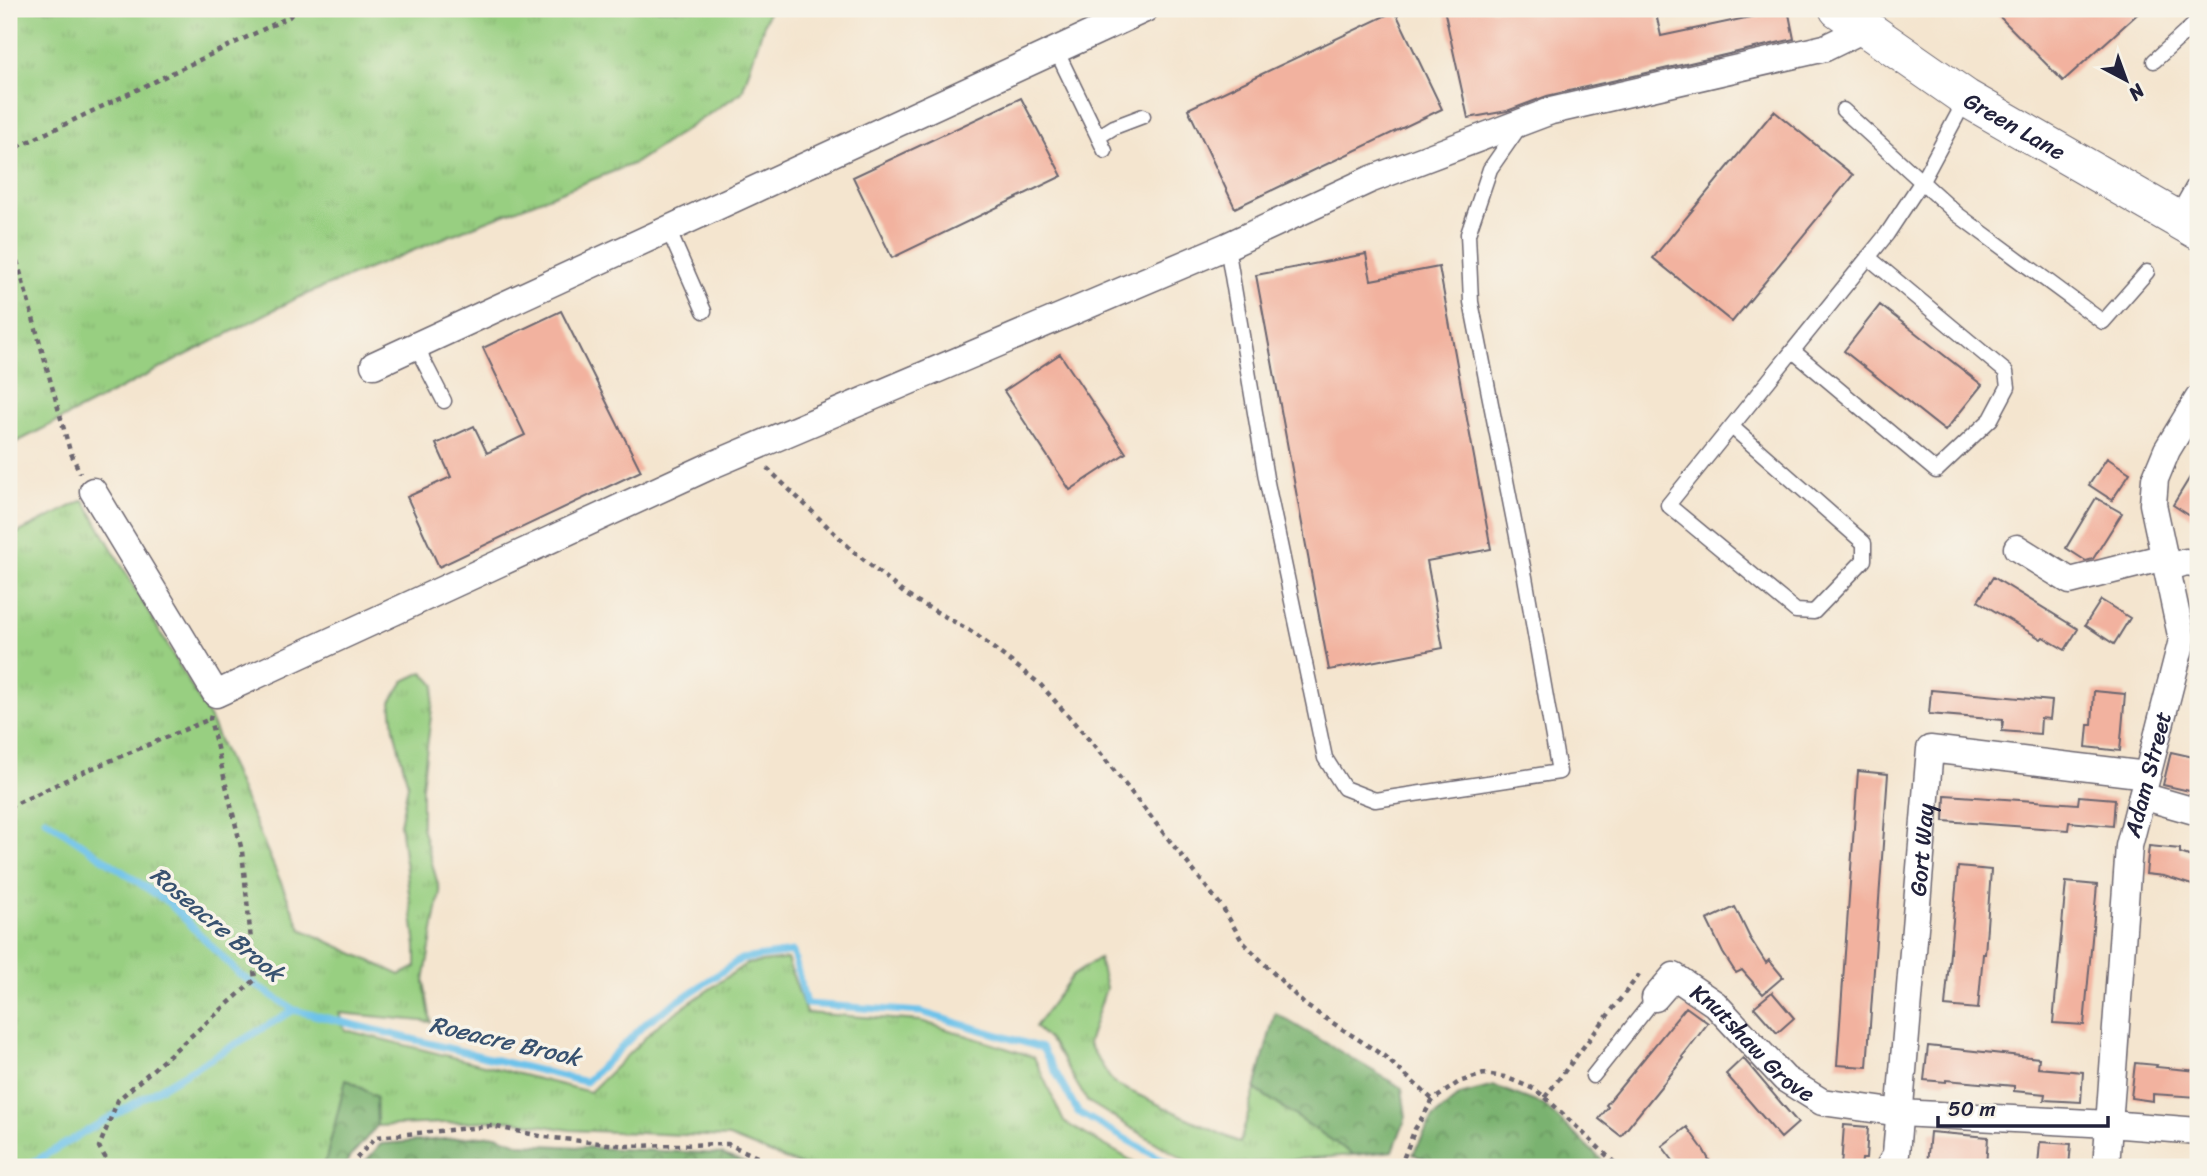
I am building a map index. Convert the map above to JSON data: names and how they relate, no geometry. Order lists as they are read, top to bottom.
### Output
{
  "streets": {
    "street": [
      "Green Lane",
      "Adam Street",
      "Gort Way",
      "Knutshaw Grove"
    ]
  },
  "crossings": [
    ["Adam Street", "Gort Way"],
    ["Adam Street", "Knutshaw Grove"],
    ["Gort Way", "Knutshaw Grove"]
  ],
  "water": ["Roseacre Brook", "Roeacre Brook"],
  "scale_bar": "50 m",
  "north": "bottom right"
}
